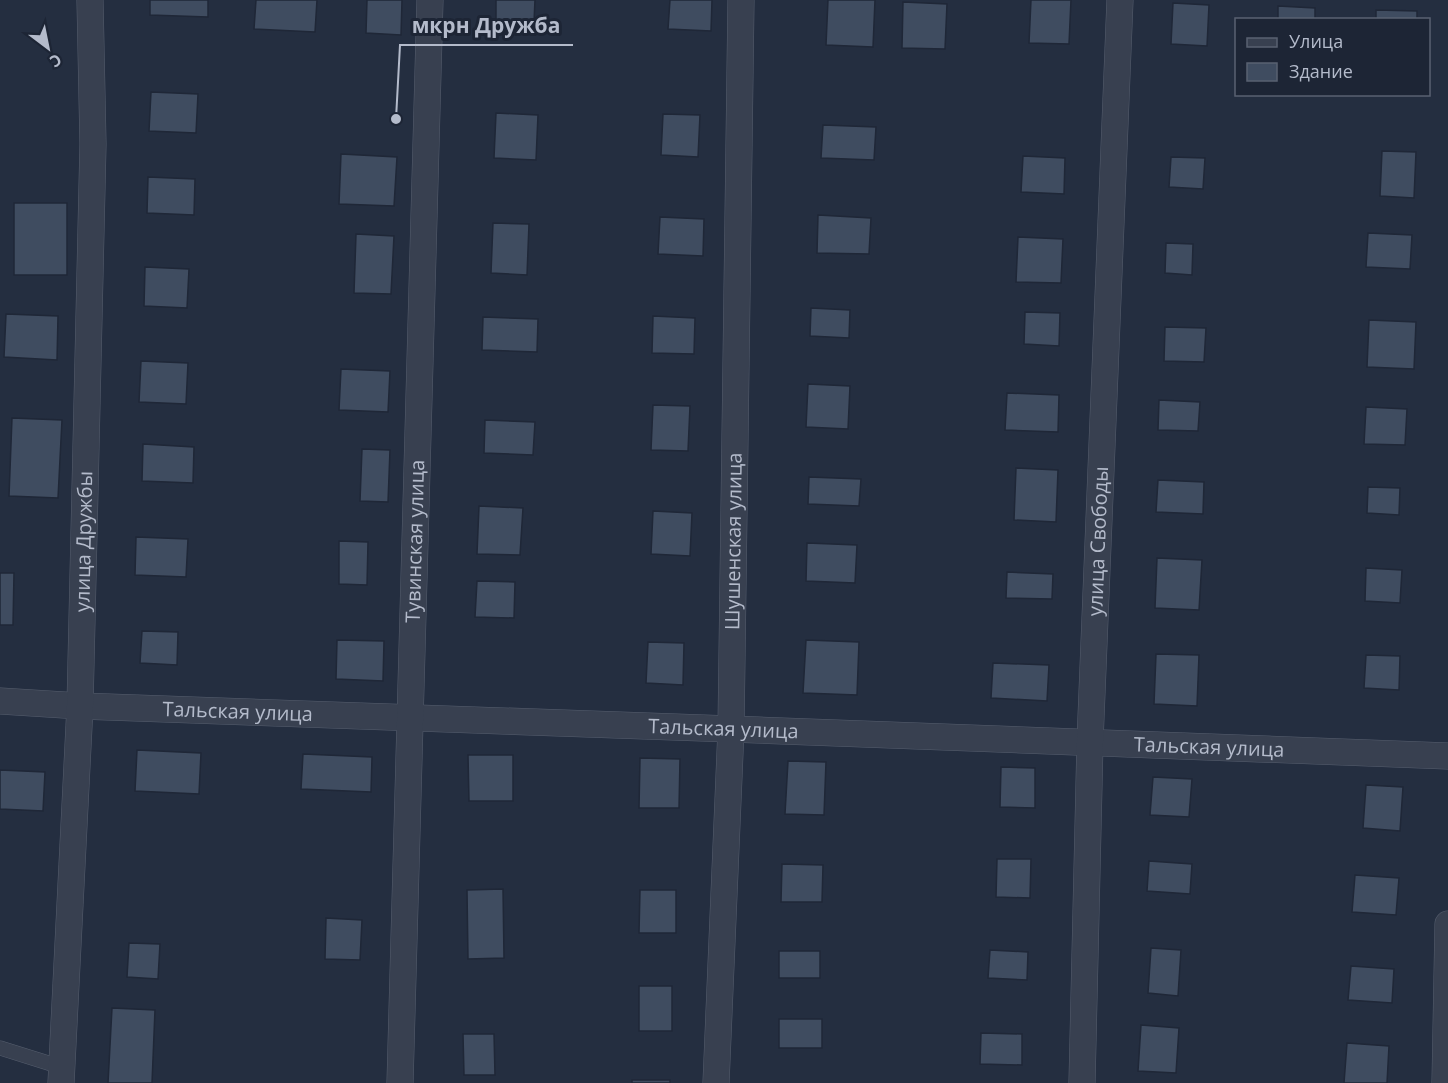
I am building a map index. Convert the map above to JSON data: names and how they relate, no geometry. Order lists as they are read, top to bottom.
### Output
{
  "streets": {
    "street": [
      "Тувинская улица",
      "улица Свободы",
      "улица Дружбы",
      "Шушенская улица",
      "Тальская улица"
    ]
  },
  "crossings": [
    ["Тувинская улица", "Тальская улица"],
    ["улица Свободы", "Тальская улица"],
    ["улица Дружбы", "Тальская улица"],
    ["Шушенская улица", "Тальская улица"]
  ],
  "places": ["мкрн Дружба"],
  "legend": ["Улица", "Здание"],
  "north": "bottom right"
}
